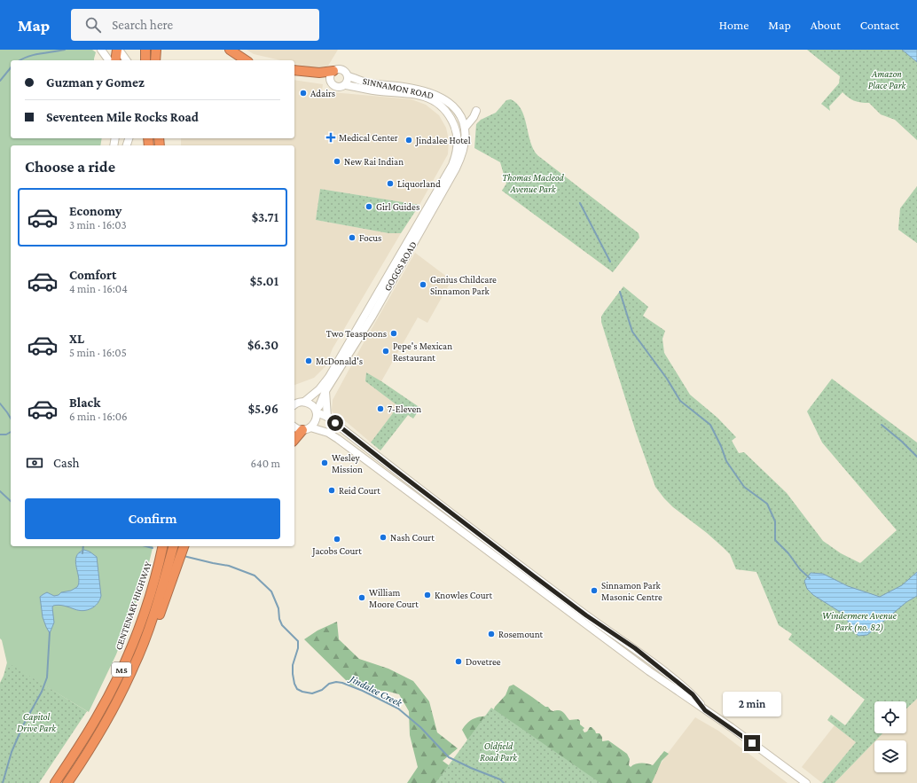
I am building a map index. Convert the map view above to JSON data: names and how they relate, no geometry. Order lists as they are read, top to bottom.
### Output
{
  "streets": {
    "highway": ["CENTENARY HIGHWAY", "M5"],
    "main road": ["SINNAMON ROAD", "GOGGS ROAD"]
  },
  "crossings": [
    ["SINNAMON ROAD", "GOGGS ROAD"]
  ],
  "water": ["Jindalee Creek"],
  "parks": [
    "Amazon Place Park",
    "Thomas Macleod Avenue Park",
    "Windermere Avenue Park (no. 82)",
    "Capitol Drive Park",
    "Oldfield Road Park"
  ],
  "places": {
    "other": [
      "Adairs",
      "Jindalee Hotel",
      "New Rai Indian",
      "Liquorland",
      "Girl Guides",
      "Focus",
      "Genius Childcare Sinnamon Park",
      "Two Teaspoons",
      "Pepe's Mexican Restaurant",
      "McDonald's",
      "7-Eleven",
      "Wesley Mission",
      "Reid Court",
      "Nash Court",
      "Jacobs Court",
      "Sinnamon Park Masonic Centre",
      "Knowles Court",
      "William Moore Court",
      "Rosemount",
      "Dovetree"
    ],
    "health": ["Medical Center"]
  },
  "page": {
    "header": "Map",
    "search": "Search here",
    "nav": [
      "Home",
      "Map",
      "About",
      "Contact"
    ],
    "banner": ["Guzman y Gomez", "Seventeen Mile Rocks Road"],
    "heading": "Choose a ride",
    "list": [
      {
        "name": "Economy",
        "note": "3 min · 16:03",
        "value": "$3.71"
      },
      {
        "name": "Comfort",
        "note": "4 min · 16:04",
        "value": "$5.01"
      },
      {
        "name": "XL",
        "note": "5 min · 16:05",
        "value": "$6.30"
      },
      {
        "name": "Black",
        "note": "6 min · 16:06",
        "value": "$5.96"
      }
    ],
    "pay": ["Cash", "640 m"],
    "buttons": "Confirm",
    "bubble": "2 min"
  }
}
